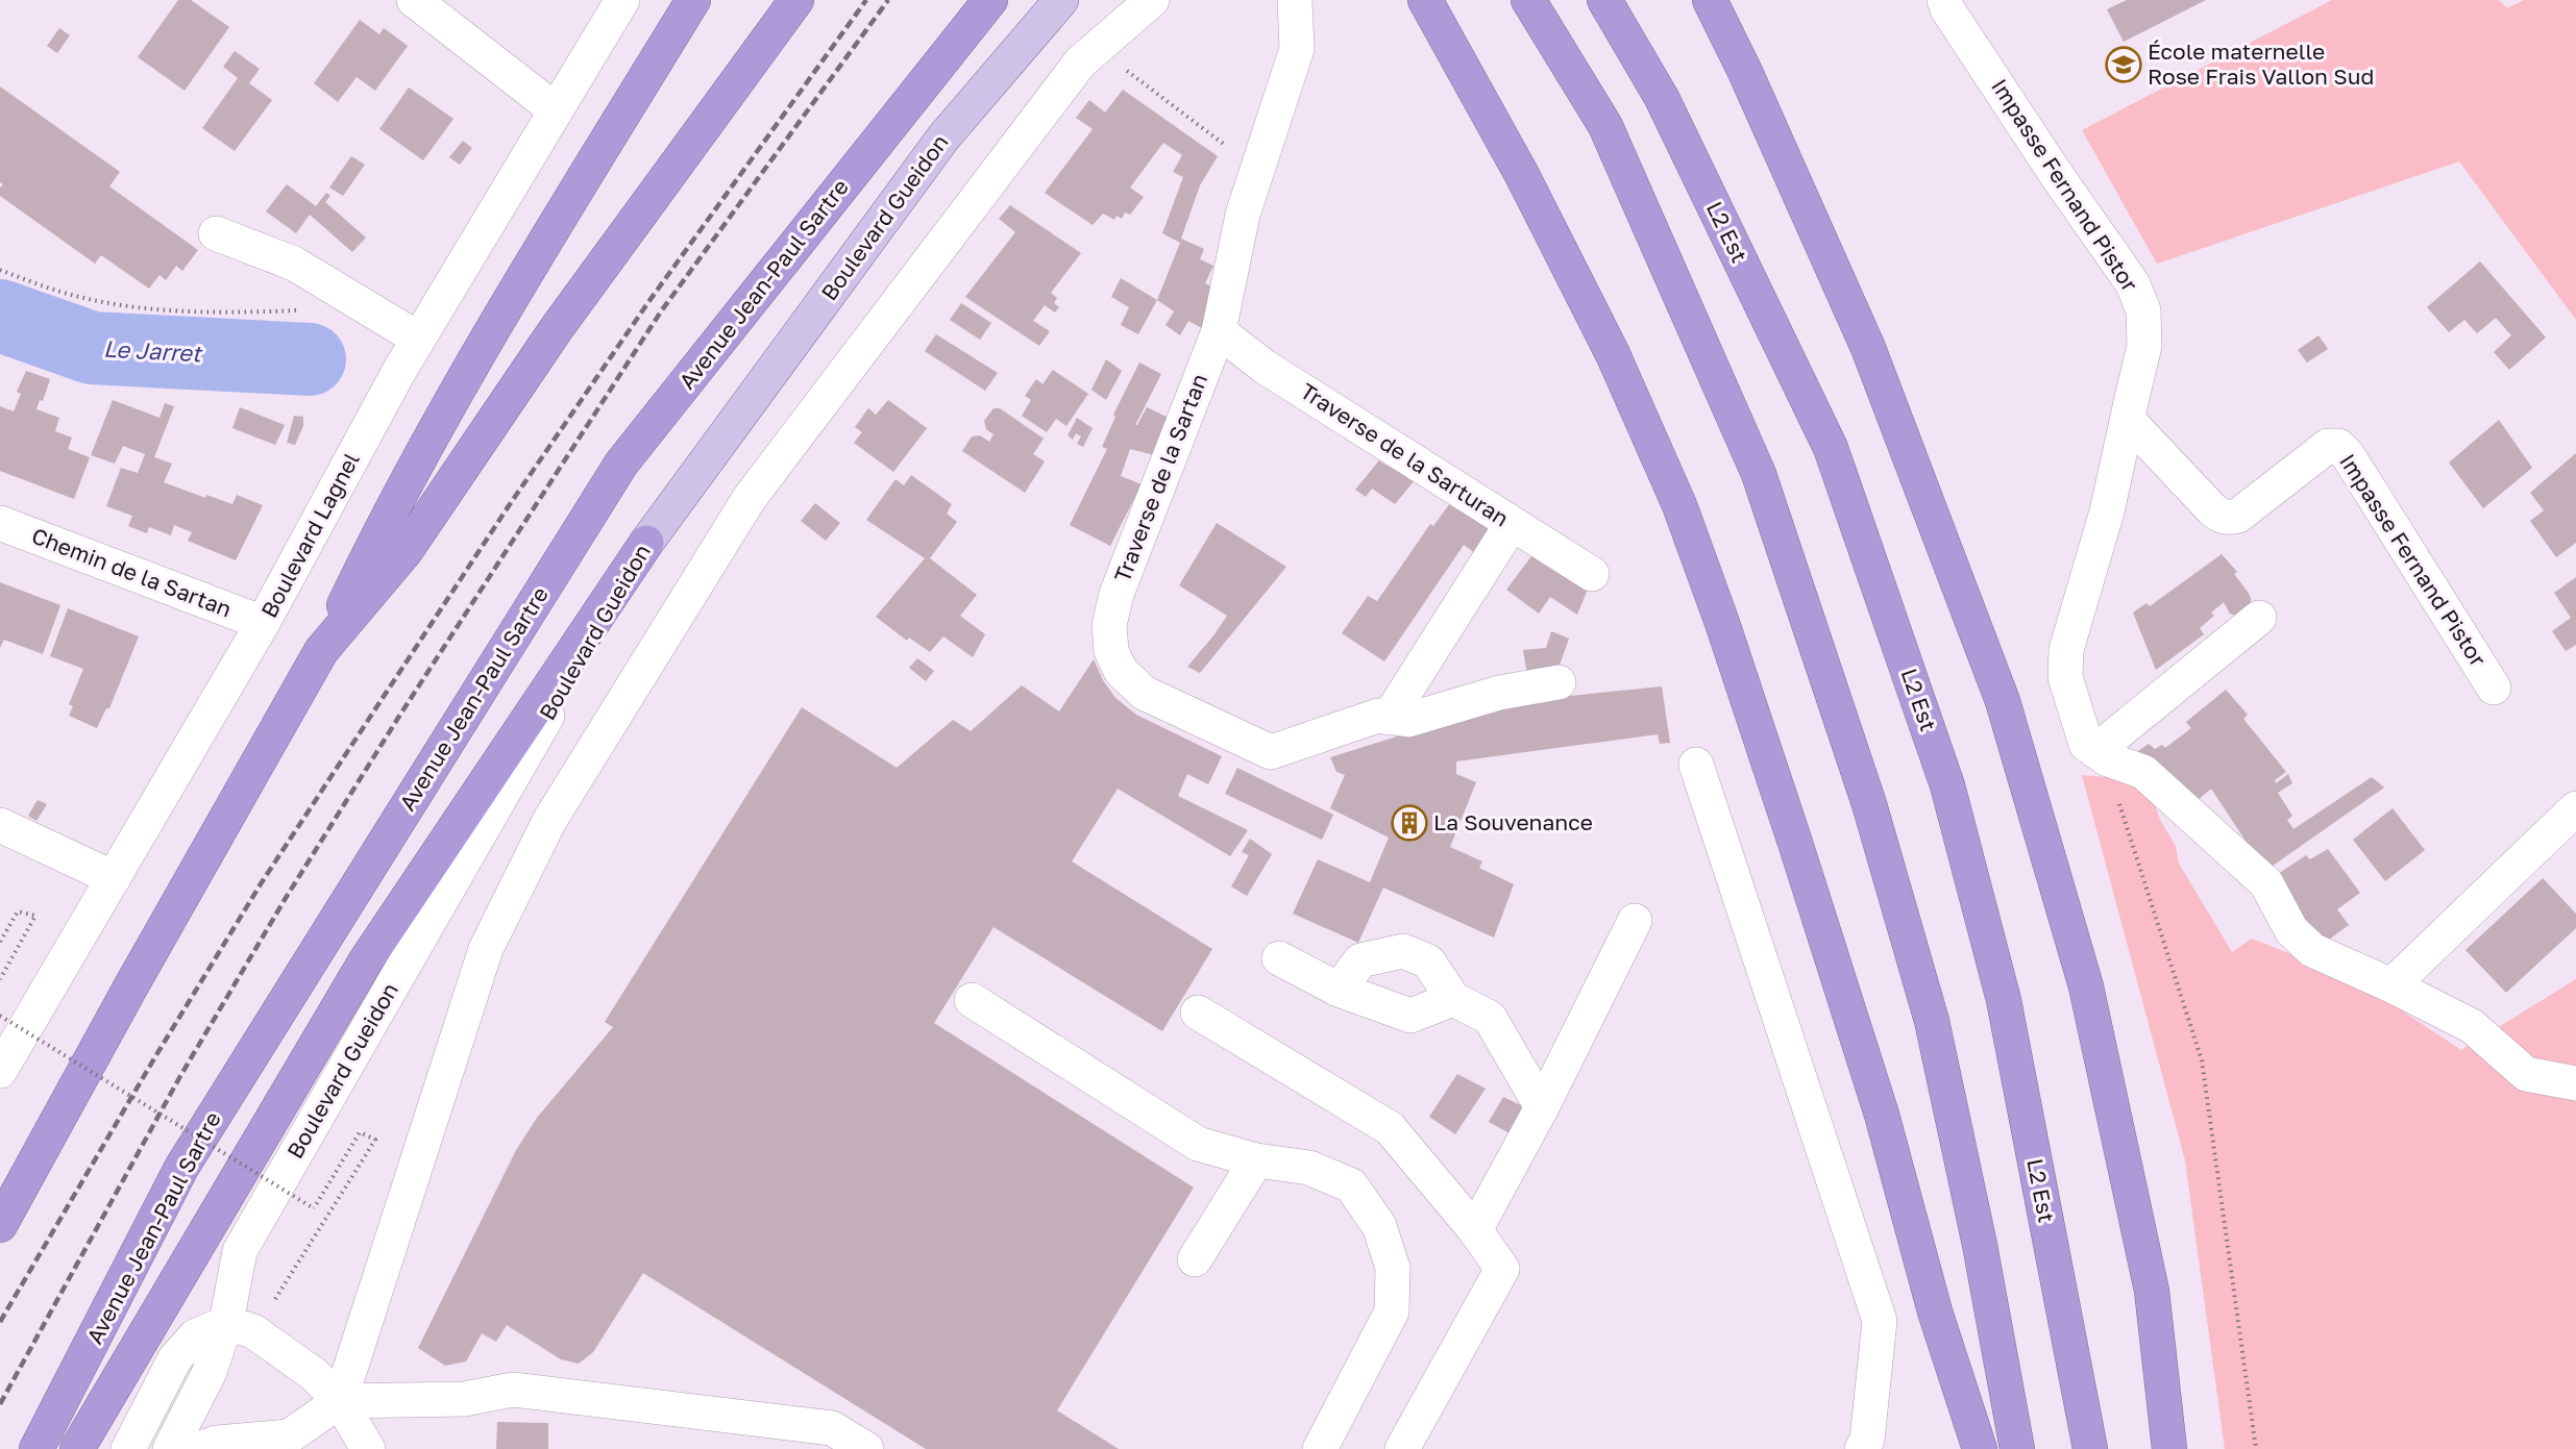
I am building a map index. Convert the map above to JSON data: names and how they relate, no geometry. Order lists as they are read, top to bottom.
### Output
{
  "streets": {
    "highway": ["L2 Est", "Avenue Jean-Paul Sartre"],
    "main road": ["Boulevard Gueidon"],
    "street": [
      "Impasse Fernand Pistor",
      "Traverse de la Sarturan",
      "Traverse de la Sartan",
      "Boulevard Lagnel",
      "Chemin de la Sartan"
    ]
  },
  "crossings": [
    ["Traverse de la Sarturan", "Traverse de la Sartan"],
    ["Boulevard Lagnel", "Chemin de la Sartan"]
  ],
  "water": ["Le Jarret"],
  "places": {
    "school or university": ["École maternelle Rose Frais Vallon Sud"],
    "building": ["La Souvenance"]
  }
}
